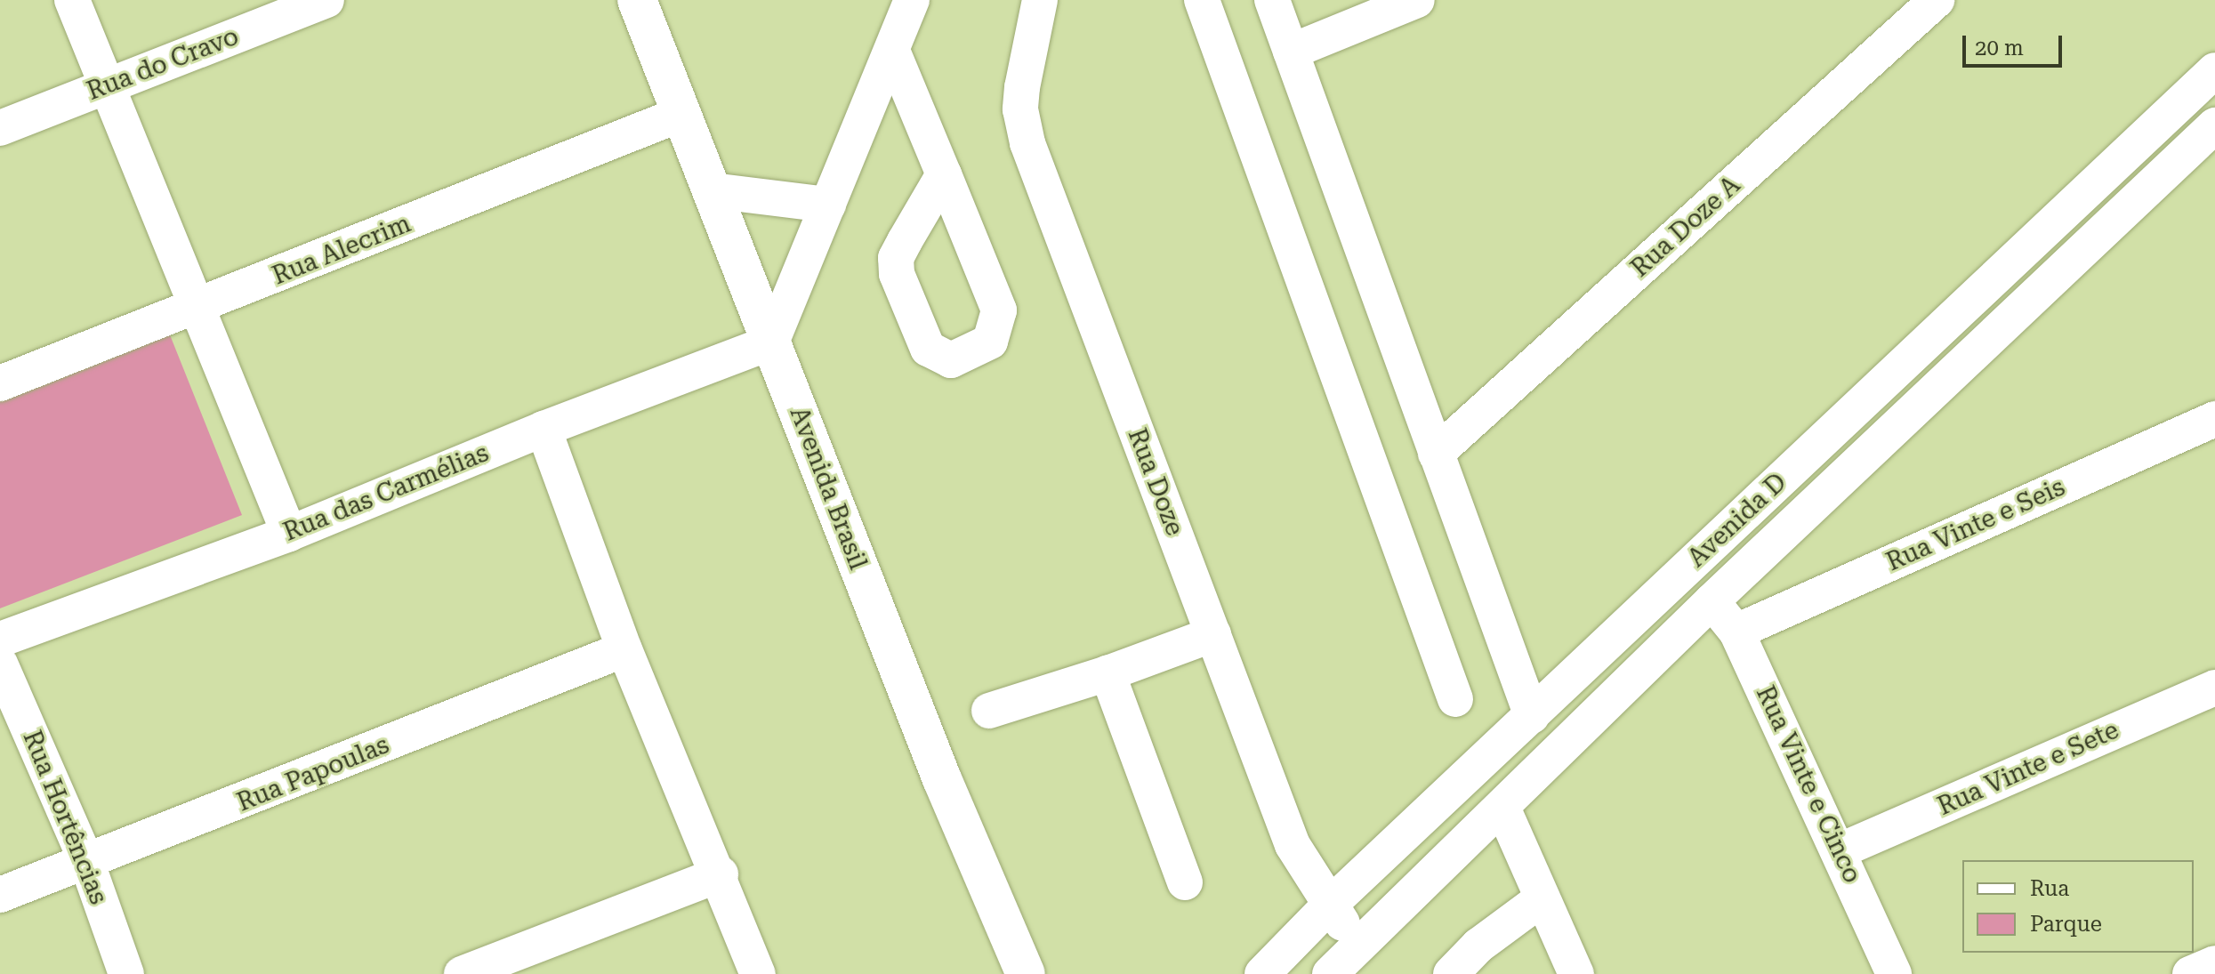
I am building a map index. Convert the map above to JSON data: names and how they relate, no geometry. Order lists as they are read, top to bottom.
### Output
{
  "streets": {
    "main road": ["Avenida Brasil"],
    "street": [
      "Rua do Cravo",
      "Rua Doze A",
      "Rua Alecrim",
      "Rua Doze",
      "Rua das Carmélias",
      "Avenida D",
      "Rua Vinte e Seis",
      "Rua Vinte e Sete",
      "Rua Papoulas",
      "Rua Vinte e Cinco",
      "Rua Hortências"
    ]
  },
  "crossings": [
    ["Rua Alecrim", "Avenida Brasil"],
    ["Rua Doze", "Avenida D"],
    ["Avenida Brasil", "Rua das Carmélias"],
    ["Avenida D", "Rua Vinte e Cinco"],
    ["Rua Vinte e Seis", "Rua Vinte e Cinco"],
    ["Rua Vinte e Sete", "Rua Vinte e Cinco"],
    ["Rua Papoulas", "Rua Hortências"]
  ],
  "legend": ["Rua", "Parque"],
  "scale_bar": "20 m"
}
